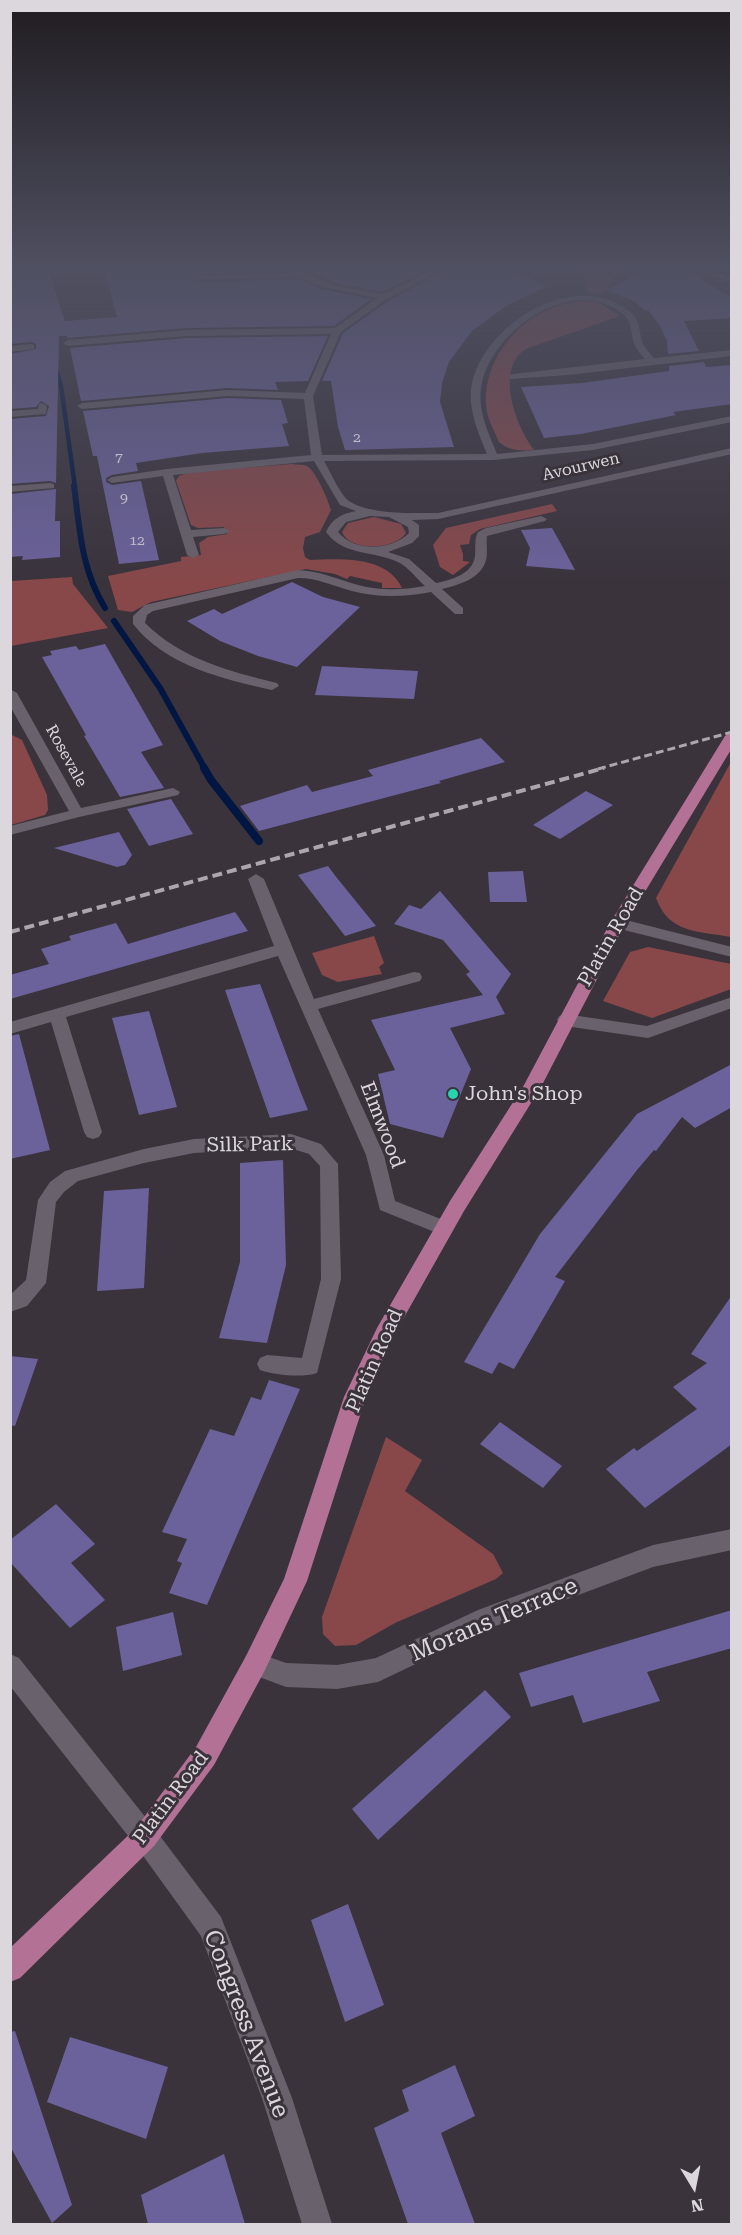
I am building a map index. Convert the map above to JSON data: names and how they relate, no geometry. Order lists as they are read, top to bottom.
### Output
{
  "streets": {
    "main road": ["Platin Road"],
    "street": [
      "Avourwen",
      "Rosevale",
      "Elmwood",
      "Silk Park",
      "Morans Terrace",
      "Congress Avenue"
    ]
  },
  "crossings": [
    ["Platin Road", "Elmwood"],
    ["Platin Road", "Morans Terrace"],
    ["Platin Road", "Congress Avenue"]
  ],
  "places": ["John's Shop"],
  "house_numbers": [
    "2",
    "7",
    "9",
    "12"
  ],
  "north": "bottom"
}
